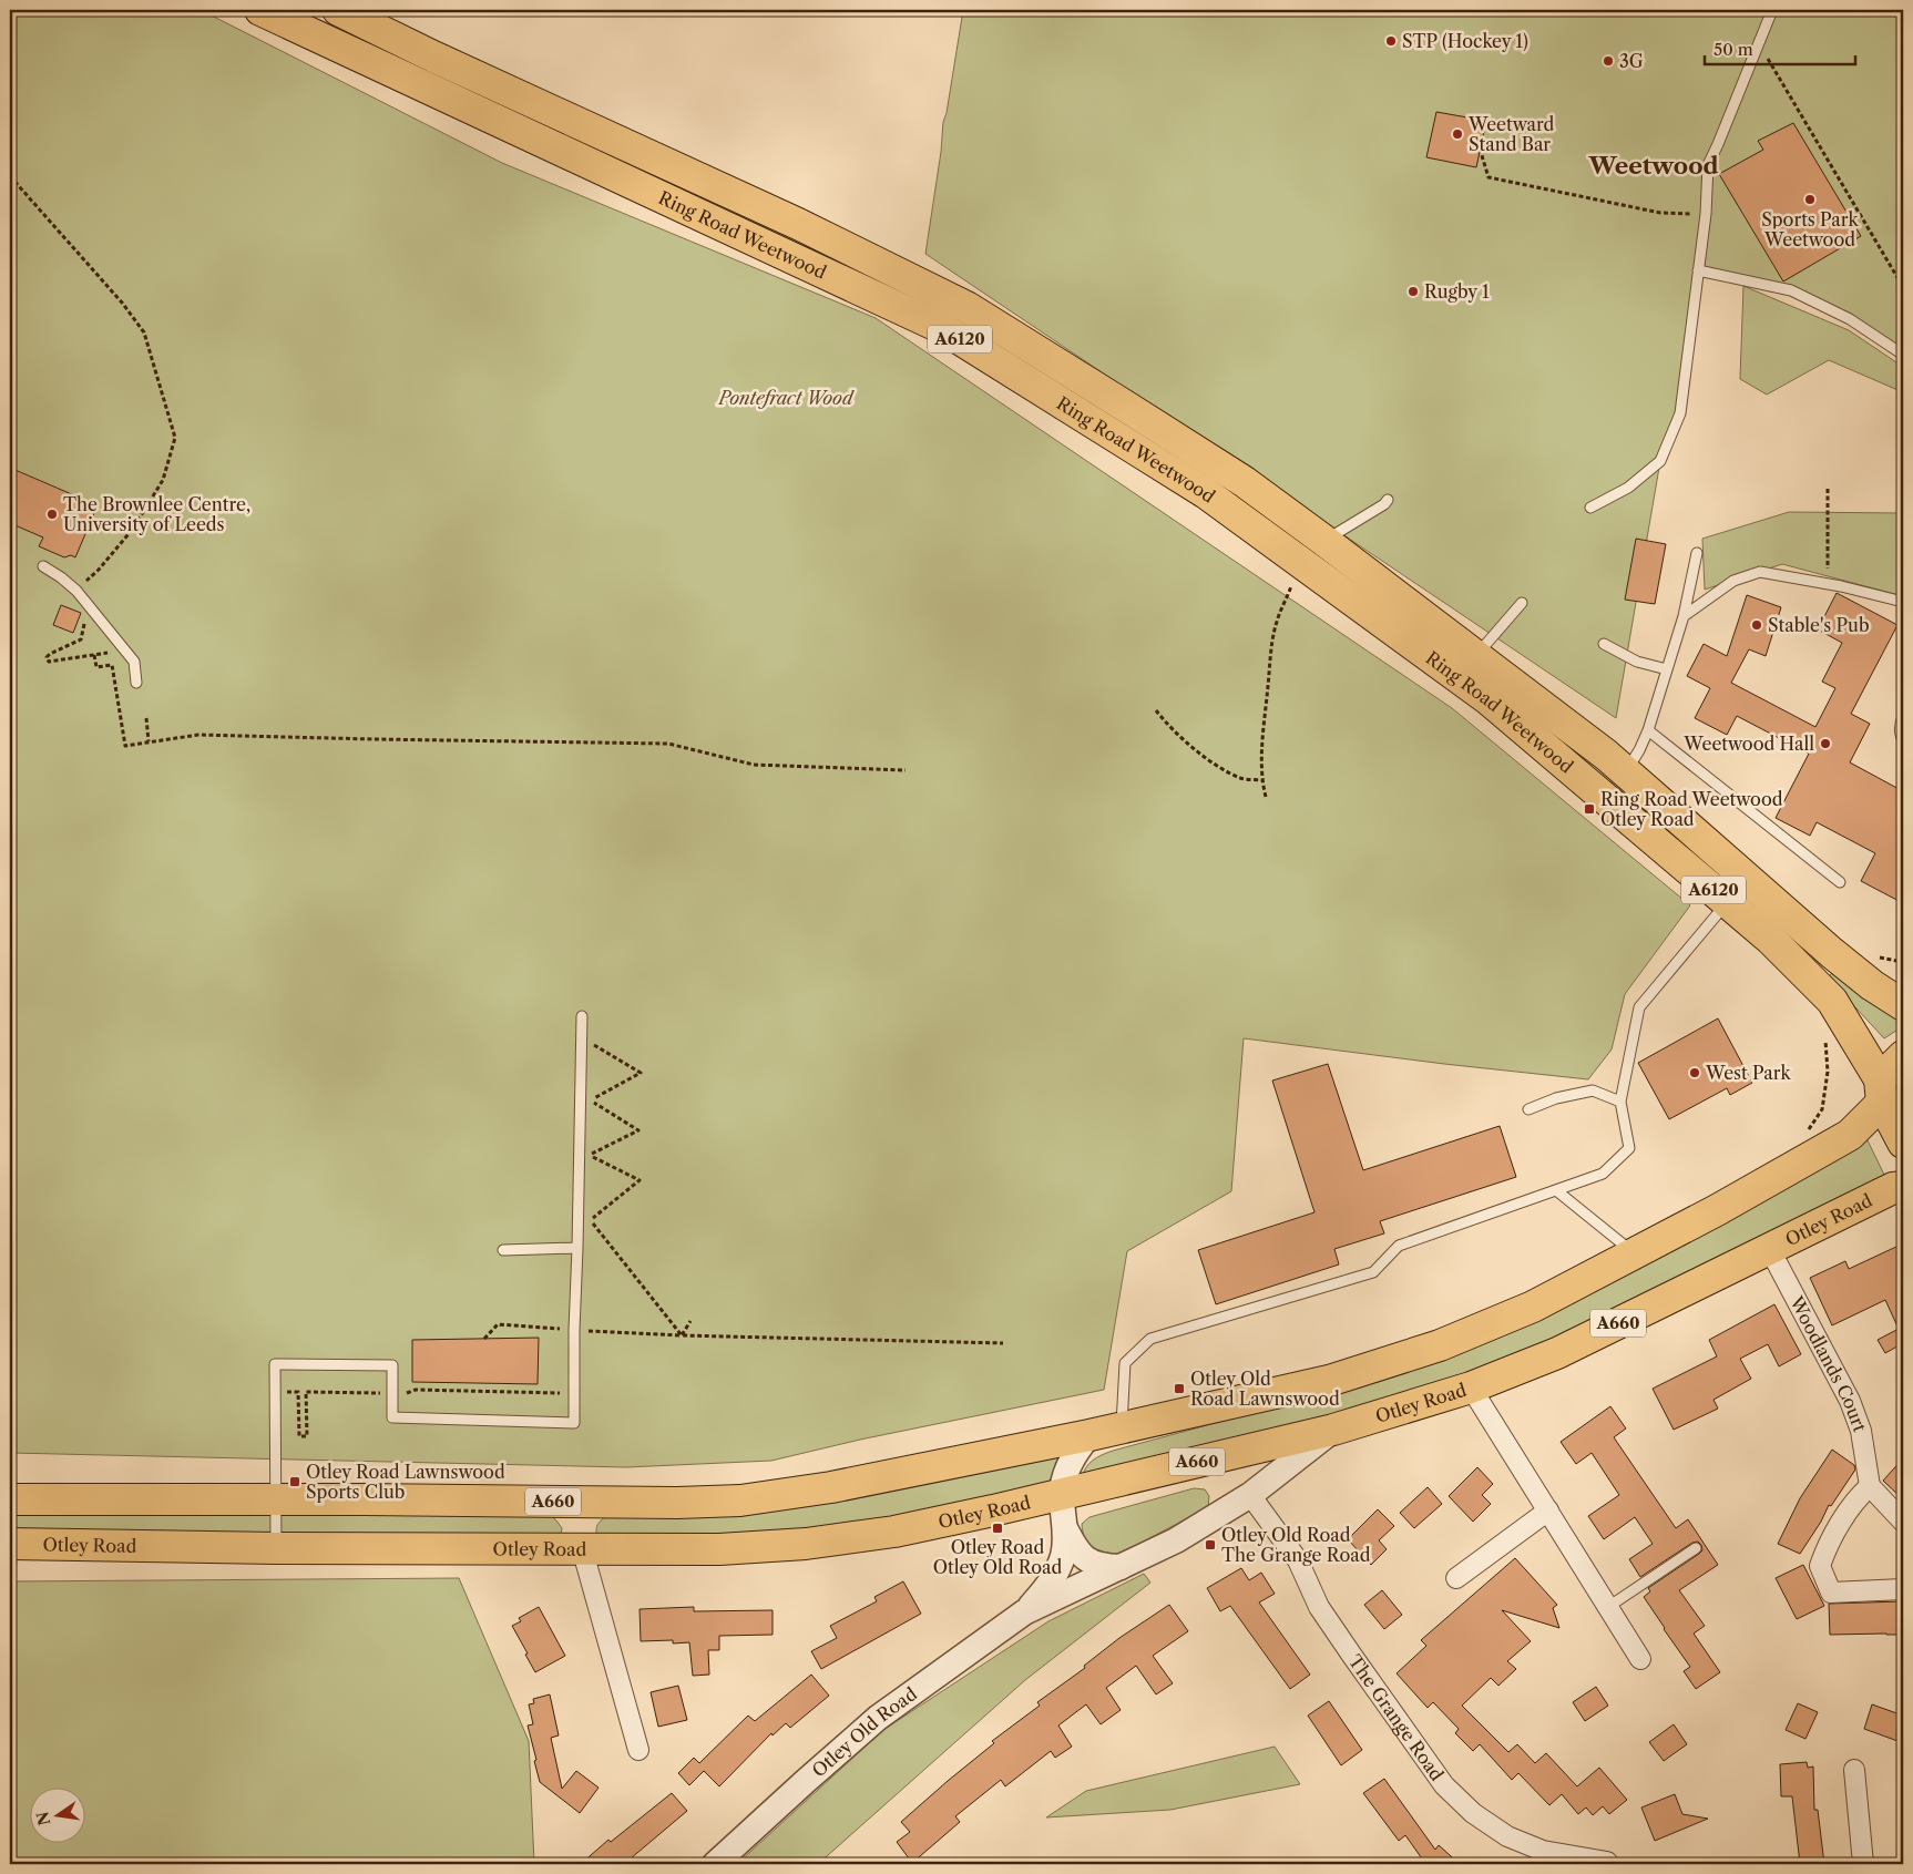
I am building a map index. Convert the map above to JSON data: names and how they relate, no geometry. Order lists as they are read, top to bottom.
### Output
{
  "streets": {
    "highway": [
      "Ring Road Weetwood",
      "A6120",
      "Otley Road",
      "A660"
    ],
    "street": ["Woodlands Court", "The Grange Road", "Otley Old Road"]
  },
  "crossings": [
    ["Ring Road Weetwood", "A6120"],
    ["Ring Road Weetwood", "A660"],
    ["A6120", "A660"],
    ["Otley Road", "Woodlands Court"],
    ["Otley Road", "Otley Old Road"],
    ["A660", "Otley Old Road"],
    ["The Grange Road", "Otley Old Road"]
  ],
  "districts": ["Weetwood"],
  "parks": ["Pontefract Wood"],
  "places": {
    "other": [
      "STP (Hockey 1)",
      "3G",
      "Weetward Stand Bar",
      "Sports Park Weetwood",
      "Rugby 1",
      "The Brownlee Centre, University of Leeds",
      "Stable's Pub",
      "Weetwood Hall",
      "West Park"
    ],
    "transit": [
      "Ring Road Weetwood Otley Road",
      "Otley Old Road Lawnswood",
      "Otley Road Lawnswood Sports Club",
      "Otley Road Otley Old Road",
      "Otley Old Road The Grange Road"
    ]
  },
  "scale_bar": "50 m",
  "north": "left"
}
